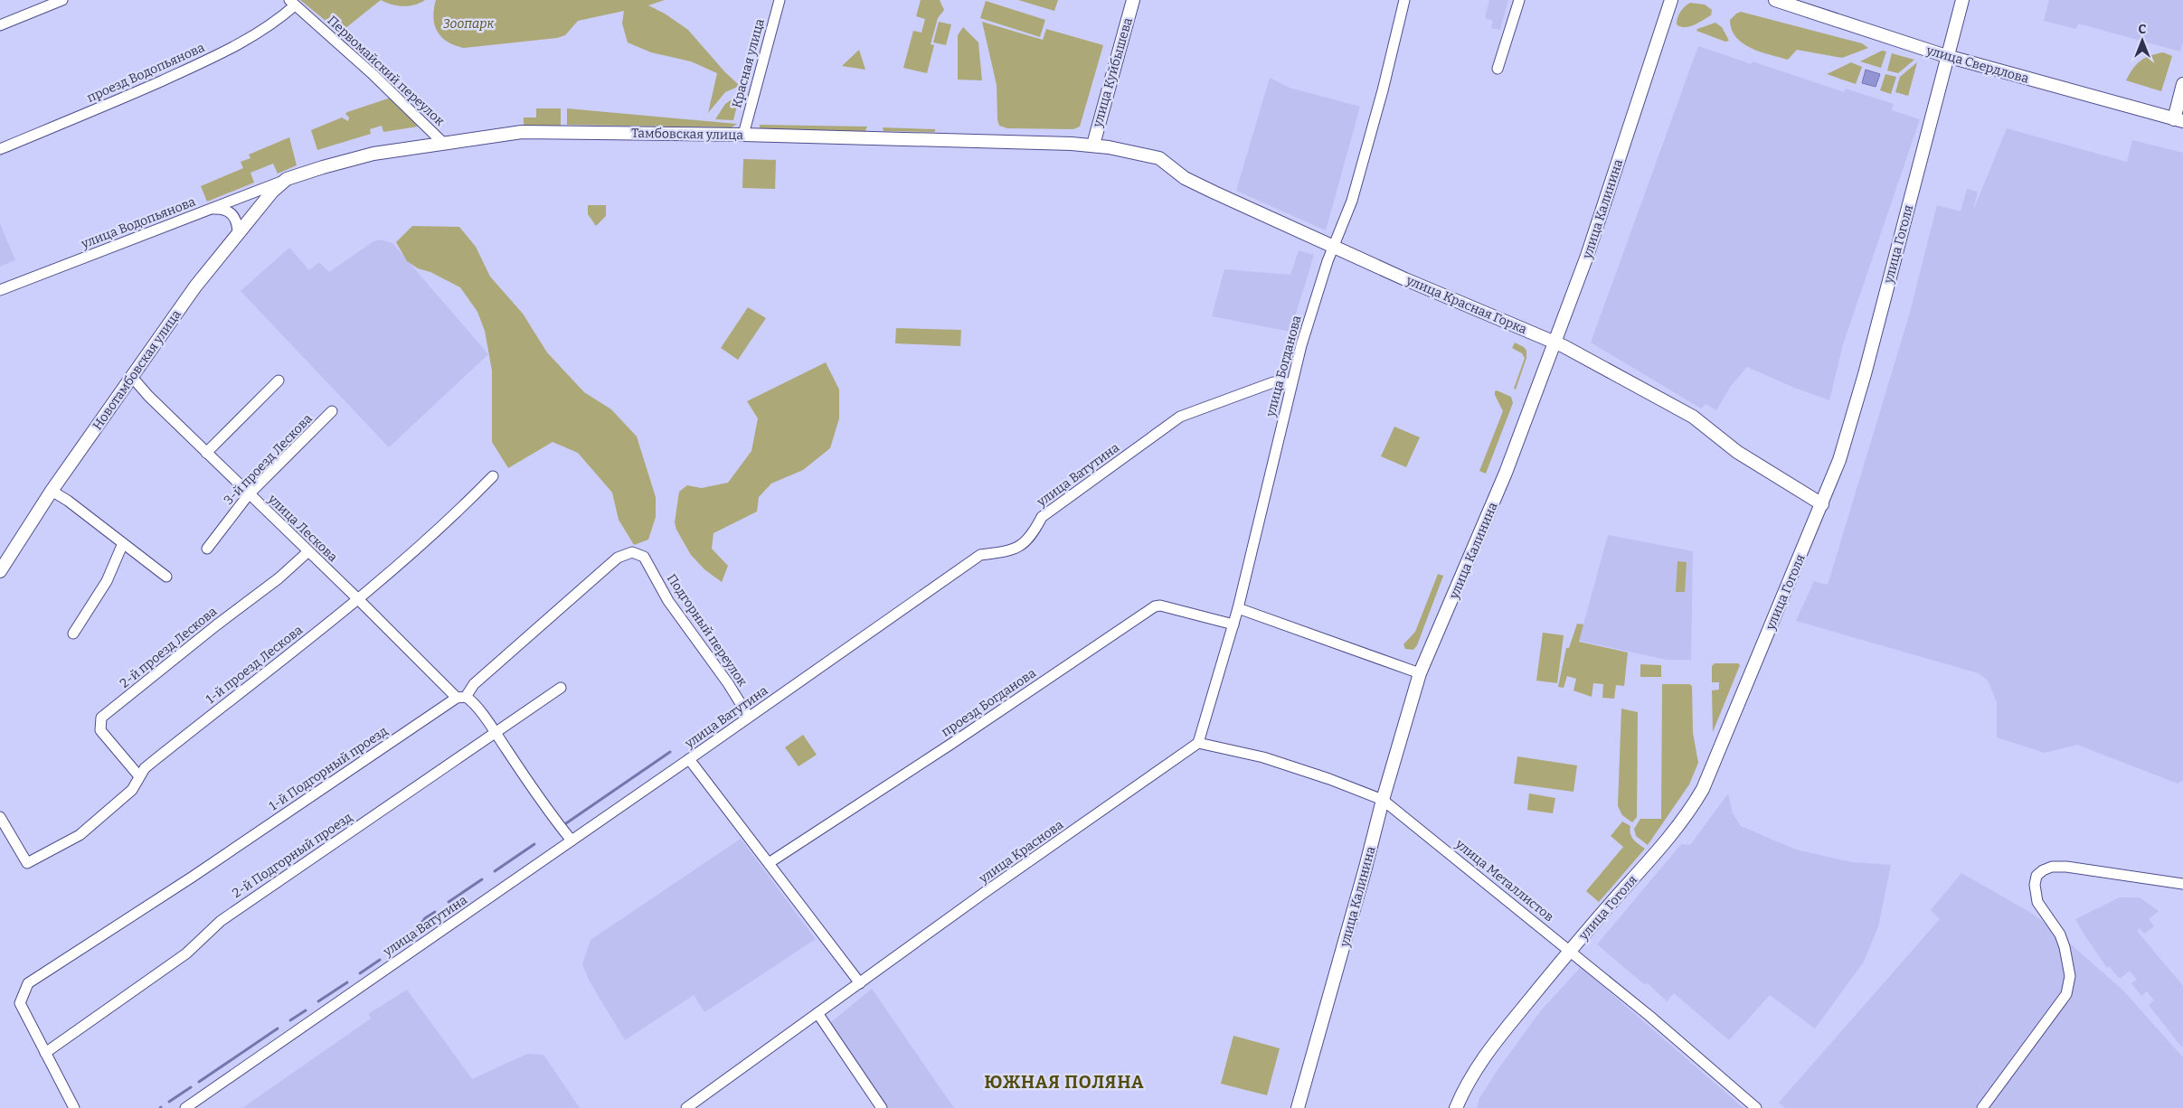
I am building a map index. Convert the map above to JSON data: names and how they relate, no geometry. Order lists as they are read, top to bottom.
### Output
{
  "streets": {
    "main road": [
      "улица Свердлова",
      "улица Куйбышева",
      "Тамбовская улица",
      "улица Калинина",
      "улица Гоголя",
      "улица Красная Горка",
      "Новотамбовская улица"
    ],
    "street": [
      "Красная улица",
      "Первомайский переулок",
      "проезд Водопьянова",
      "улица Водопьянова",
      "улица Богданова",
      "3-й проезд Лескова",
      "улица Ватутина",
      "улица Лескова",
      "Подгорный переулок",
      "2-й проезд Лескова",
      "1-й проезд Лескова",
      "проезд Богданова",
      "1-й Подгорный проезд",
      "улица Краснова",
      "2-й Подгорный проезд",
      "улица Металлистов"
    ]
  },
  "crossings": [
    ["Красная улица", "Тамбовская улица"],
    ["улица Свердлова", "улица Гоголя"],
    ["Первомайский переулок", "проезд Водопьянова"],
    ["Первомайский переулок", "Тамбовская улица"],
    ["улица Куйбышева", "Тамбовская улица"],
    ["улица Куйбышева", "улица Красная Горка"],
    ["Тамбовская улица", "улица Водопьянова"],
    ["Тамбовская улица", "улица Красная Горка"],
    ["Тамбовская улица", "Новотамбовская улица"],
    ["улица Калинина", "улица Красная Горка"],
    ["улица Калинина", "улица Металлистов"],
    ["улица Водопьянова", "Новотамбовская улица"],
    ["улица Гоголя", "улица Красная Горка"],
    ["улица Гоголя", "улица Металлистов"],
    ["улица Красная Горка", "улица Богданова"],
    ["улица Богданова", "улица Ватутина"],
    ["улица Богданова", "проезд Богданова"],
    ["улица Богданова", "улица Краснова"],
    ["улица Богданова", "улица Металлистов"],
    ["Новотамбовская улица", "улица Лескова"],
    ["3-й проезд Лескова", "улица Лескова"],
    ["улица Ватутина", "улица Лескова"],
    ["улица Ватутина", "Подгорный переулок"],
    ["улица Лескова", "2-й проезд Лескова"],
    ["улица Лескова", "1-й проезд Лескова"],
    ["улица Лескова", "1-й Подгорный проезд"],
    ["улица Лескова", "2-й Подгорный проезд"],
    ["Подгорный переулок", "1-й Подгорный проезд"],
    ["2-й проезд Лескова", "1-й проезд Лескова"],
    ["1-й Подгорный проезд", "2-й Подгорный проезд"],
    ["улица Краснова", "улица Металлистов"]
  ],
  "districts": ["ЮЖНАЯ ПОЛЯНА"],
  "parks": ["Зоопарк"],
  "north": "top"
}
